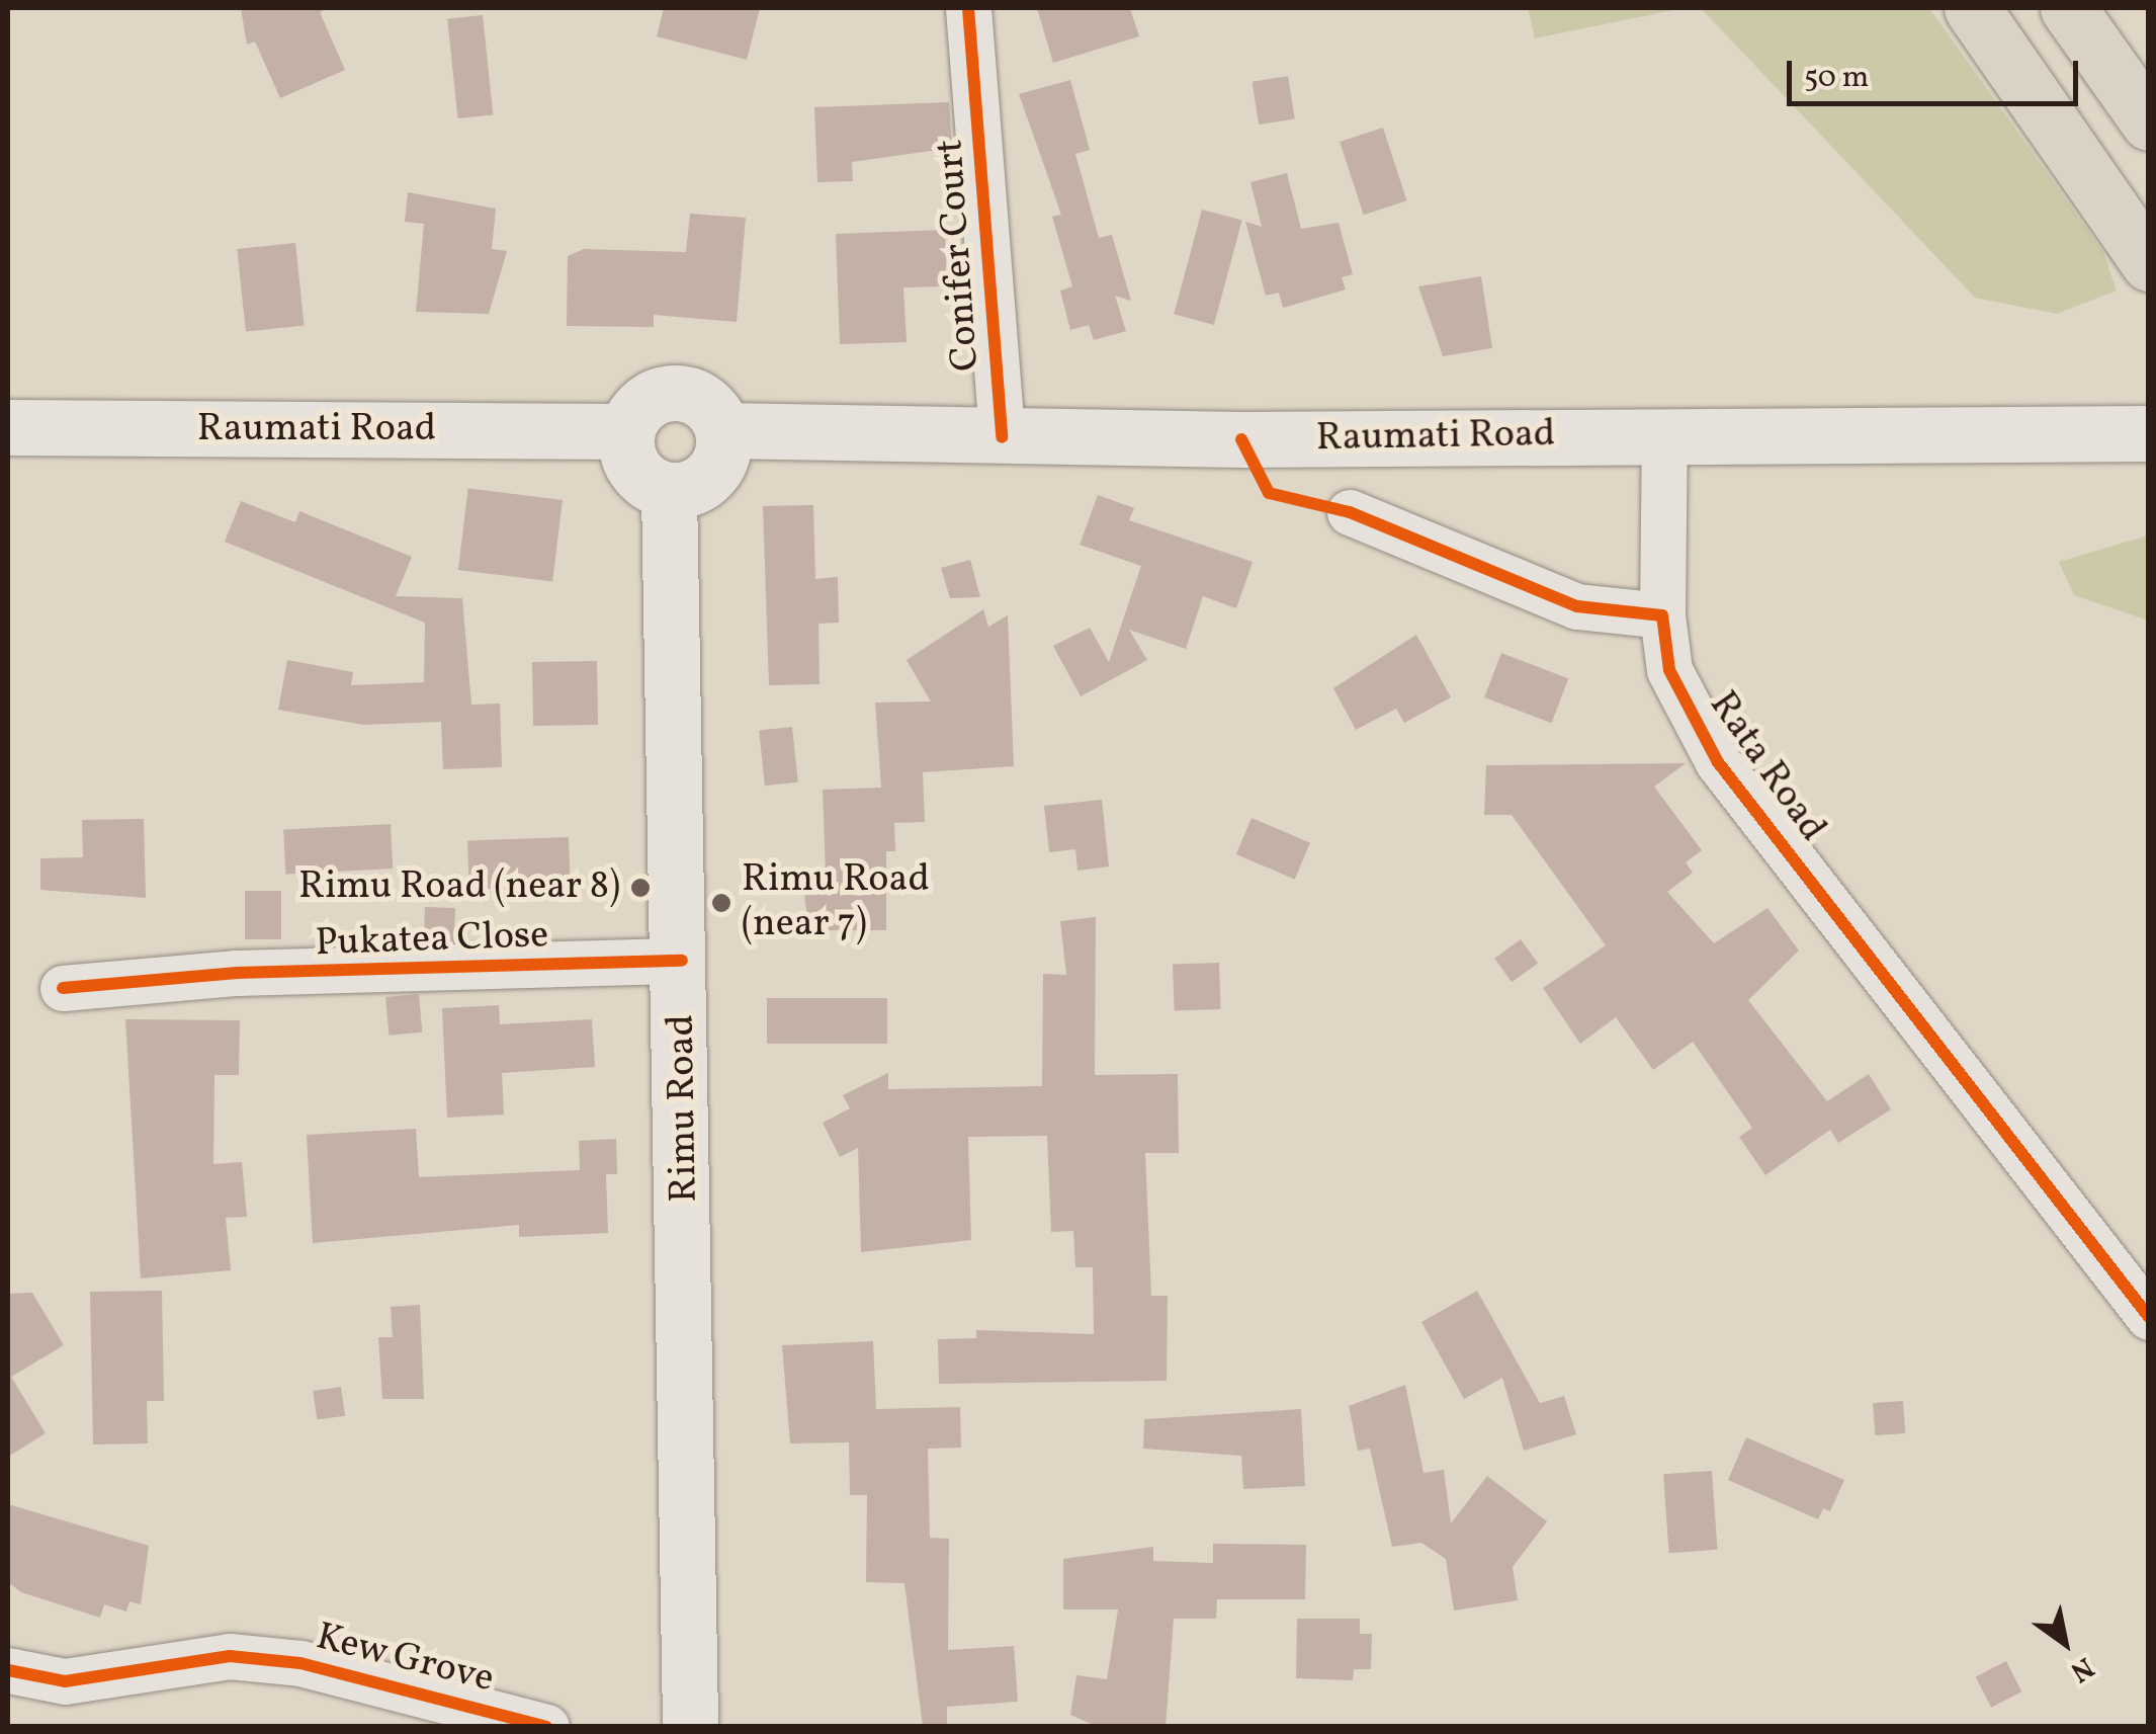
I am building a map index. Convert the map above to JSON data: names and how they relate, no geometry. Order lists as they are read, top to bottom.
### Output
{
  "streets": {
    "main road": ["Raumati Road", "Rimu Road"],
    "street": [
      "Conifer Court",
      "Rata Road",
      "Pukatea Close",
      "Kew Grove"
    ]
  },
  "crossings": [
    ["Conifer Court", "Raumati Road"],
    ["Raumati Road", "Rata Road"],
    ["Raumati Road", "Rimu Road"],
    ["Pukatea Close", "Rimu Road"]
  ],
  "places": ["Rimu Road (near 8)", "Rimu Road (near 7)"],
  "scale_bar": "50 m",
  "north": "bottom right"
}
